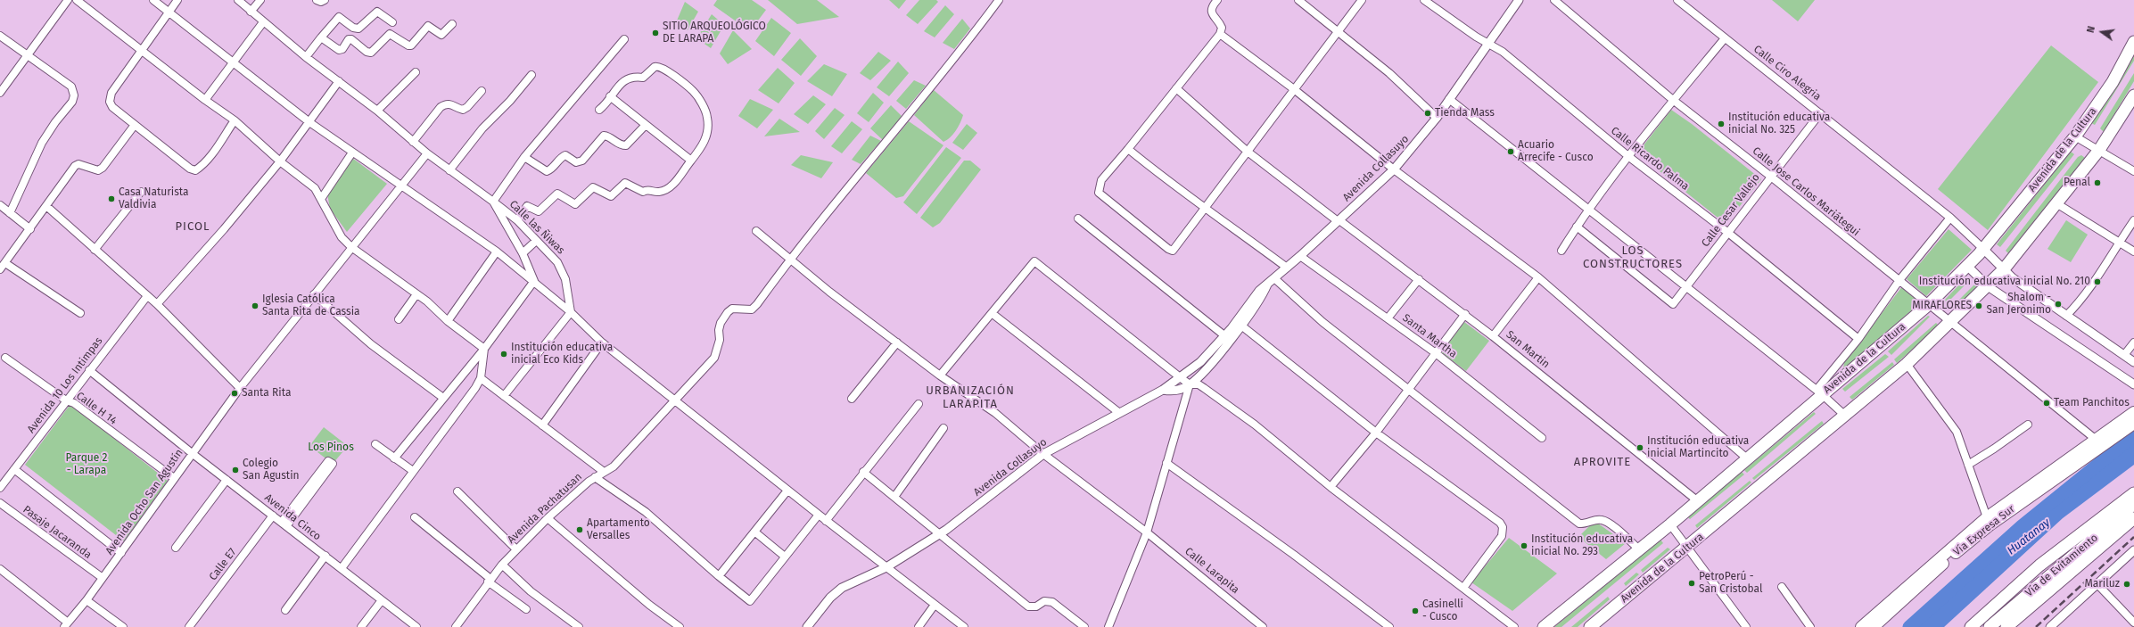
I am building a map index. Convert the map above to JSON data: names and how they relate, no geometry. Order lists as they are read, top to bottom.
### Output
{
  "streets": {
    "highway": ["Avenida de la Cultura", "Vía de Evitamiento"],
    "main road": ["Vía Expresa Sur"],
    "street": [
      "Calle Ciro Alegria",
      "Calle Ricardo Palma",
      "Avenida Collasuyo",
      "Calle Jose Carlos Mariátegui",
      "Calle Cesar Vallejo",
      "Calle las Ñiwas",
      "Santa Martha",
      "San Martin",
      "Avenida 10 Los Intimpas",
      "Calle H 14",
      "Avenida Ocho San Agustín",
      "Avenida Pachatusan",
      "Avenida Cinco",
      "Pasaje Jacaranda",
      "Calle E7",
      "Calle Larapita"
    ]
  },
  "crossings": [
    ["Calle Ciro Alegria", "Avenida de la Cultura"],
    ["Calle Ciro Alegria", "Calle Cesar Vallejo"],
    ["Avenida de la Cultura", "Calle Jose Carlos Mariátegui"],
    ["Avenida de la Cultura", "San Martin"],
    ["Calle Ricardo Palma", "Avenida Collasuyo"],
    ["Calle Ricardo Palma", "Calle Cesar Vallejo"],
    ["Avenida Collasuyo", "Santa Martha"],
    ["Avenida Collasuyo", "San Martin"],
    ["Avenida Collasuyo", "Calle Larapita"],
    ["Calle Jose Carlos Mariátegui", "Calle Cesar Vallejo"],
    ["Calle las Ñiwas", "Avenida Ocho San Agustín"],
    ["Avenida 10 Los Intimpas", "Calle H 14"],
    ["Avenida 10 Los Intimpas", "Avenida Cinco"],
    ["Calle H 14", "Avenida Ocho San Agustín"],
    ["Avenida Ocho San Agustín", "Avenida Cinco"],
    ["Avenida Ocho San Agustín", "Pasaje Jacaranda"],
    ["Avenida Pachatusan", "Calle Larapita"],
    ["Avenida Cinco", "Calle E7"]
  ],
  "districts": [
    "PICOL",
    "LOS CONSTRUCTORES",
    "URBANIZACIÓN LARAPITA",
    "APROVITE"
  ],
  "water": ["Huatanay"],
  "parks": ["Los Pinos", "Parque 2 - Larapa"],
  "places": [
    "SITIO ARQUEOLÓGICO DE LARAPA",
    "Tienda Mass",
    "Institución educativa inicial No. 325",
    "Acuario Arrecife - Cusco",
    "Penal",
    "Casa Naturista Valdivia",
    "Institución educativa inicial No. 210",
    "Shalom - San Jeronimo",
    "Iglesia Católica Santa Rita de Cassia",
    "MIRAFLORES",
    "Institución educativa inicial Eco Kids",
    "Santa Rita",
    "Team Panchitos",
    "Institución educativa inicial Martincito",
    "Colegio San Agustin",
    "Apartamento Versalles",
    "Institución educativa inicial No. 293",
    "PetroPerú - San Cristobal",
    "Mariluz",
    "Casinelli - Cusco"
  ],
  "north": "left"
}
